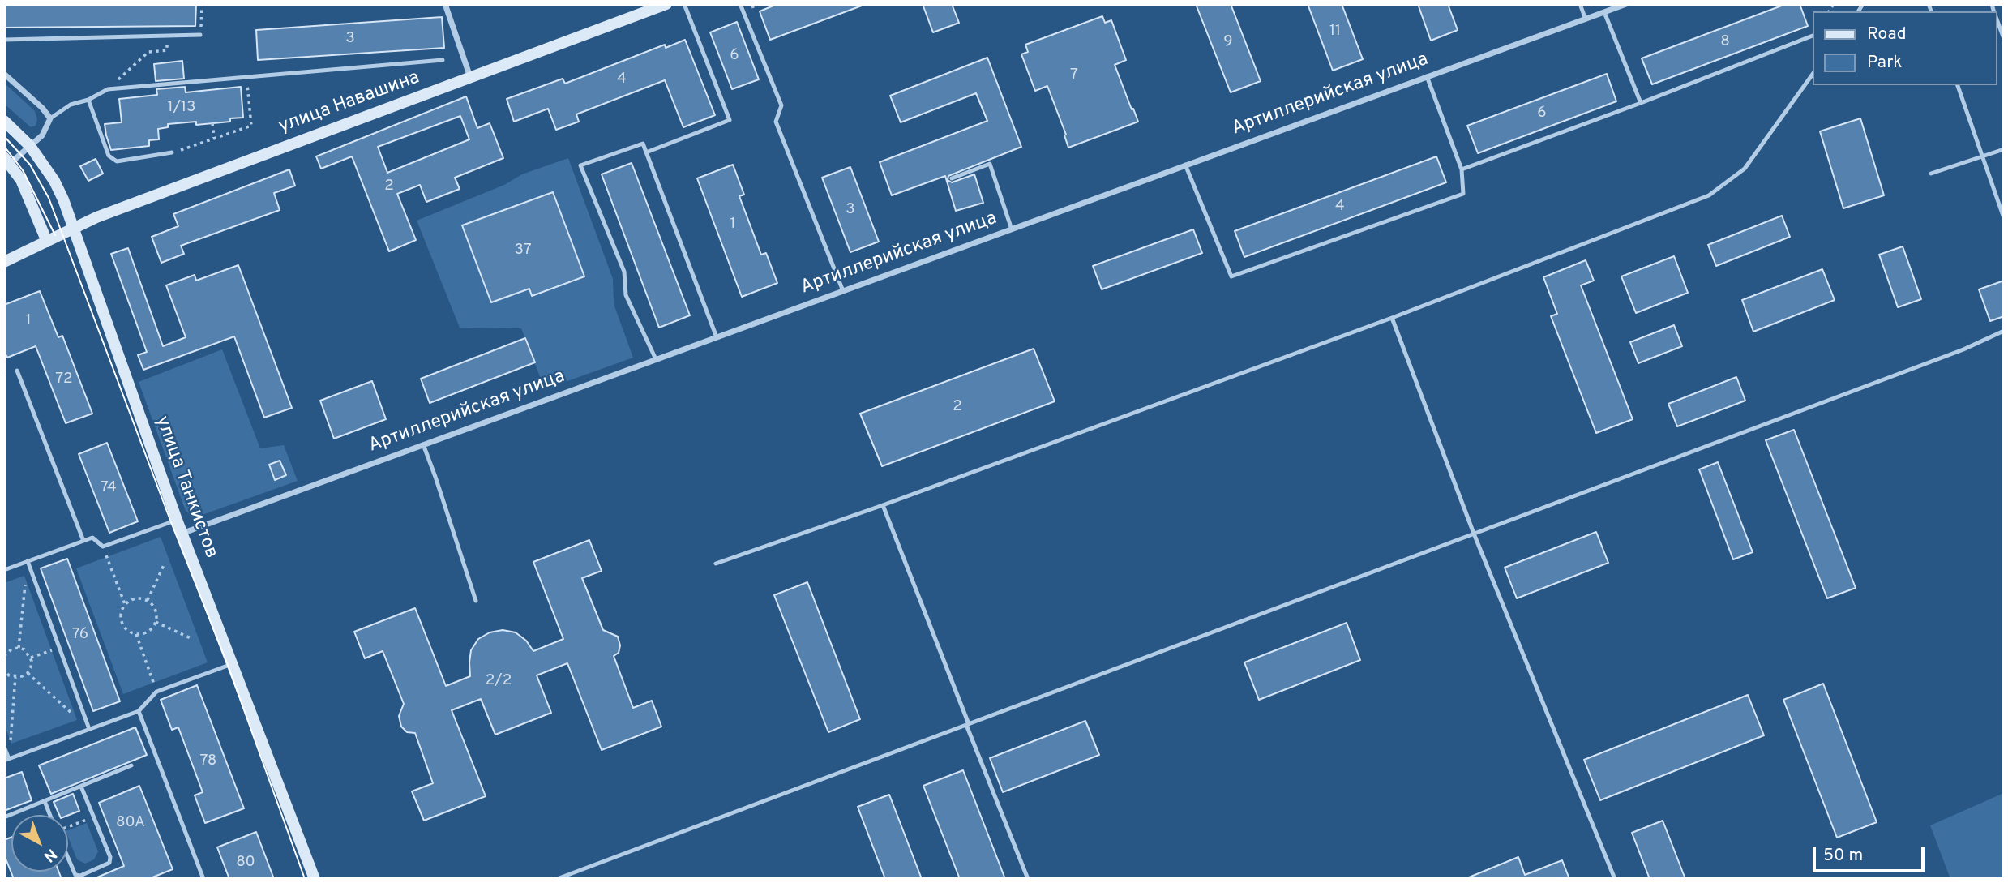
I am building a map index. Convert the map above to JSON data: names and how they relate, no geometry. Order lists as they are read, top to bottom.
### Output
{
  "streets": {
    "main road": ["улица Навашина", "улица Танкистов"],
    "street": ["Артиллерийская улица"]
  },
  "crossings": [
    ["Артиллерийская улица", "улица Танкистов"],
    ["улица Навашина", "улица Танкистов"]
  ],
  "house_numbers": [
    "11",
    "3",
    "9",
    "8",
    "6",
    "7",
    "4",
    "1/13",
    "6",
    "2",
    "4",
    "3",
    "1",
    "37",
    "1",
    "72",
    "2",
    "74",
    "76",
    "2/2",
    "78",
    "80А",
    "80"
  ],
  "legend": ["Road", "Park"],
  "scale_bar": "50 m",
  "north": "bottom right"
}
